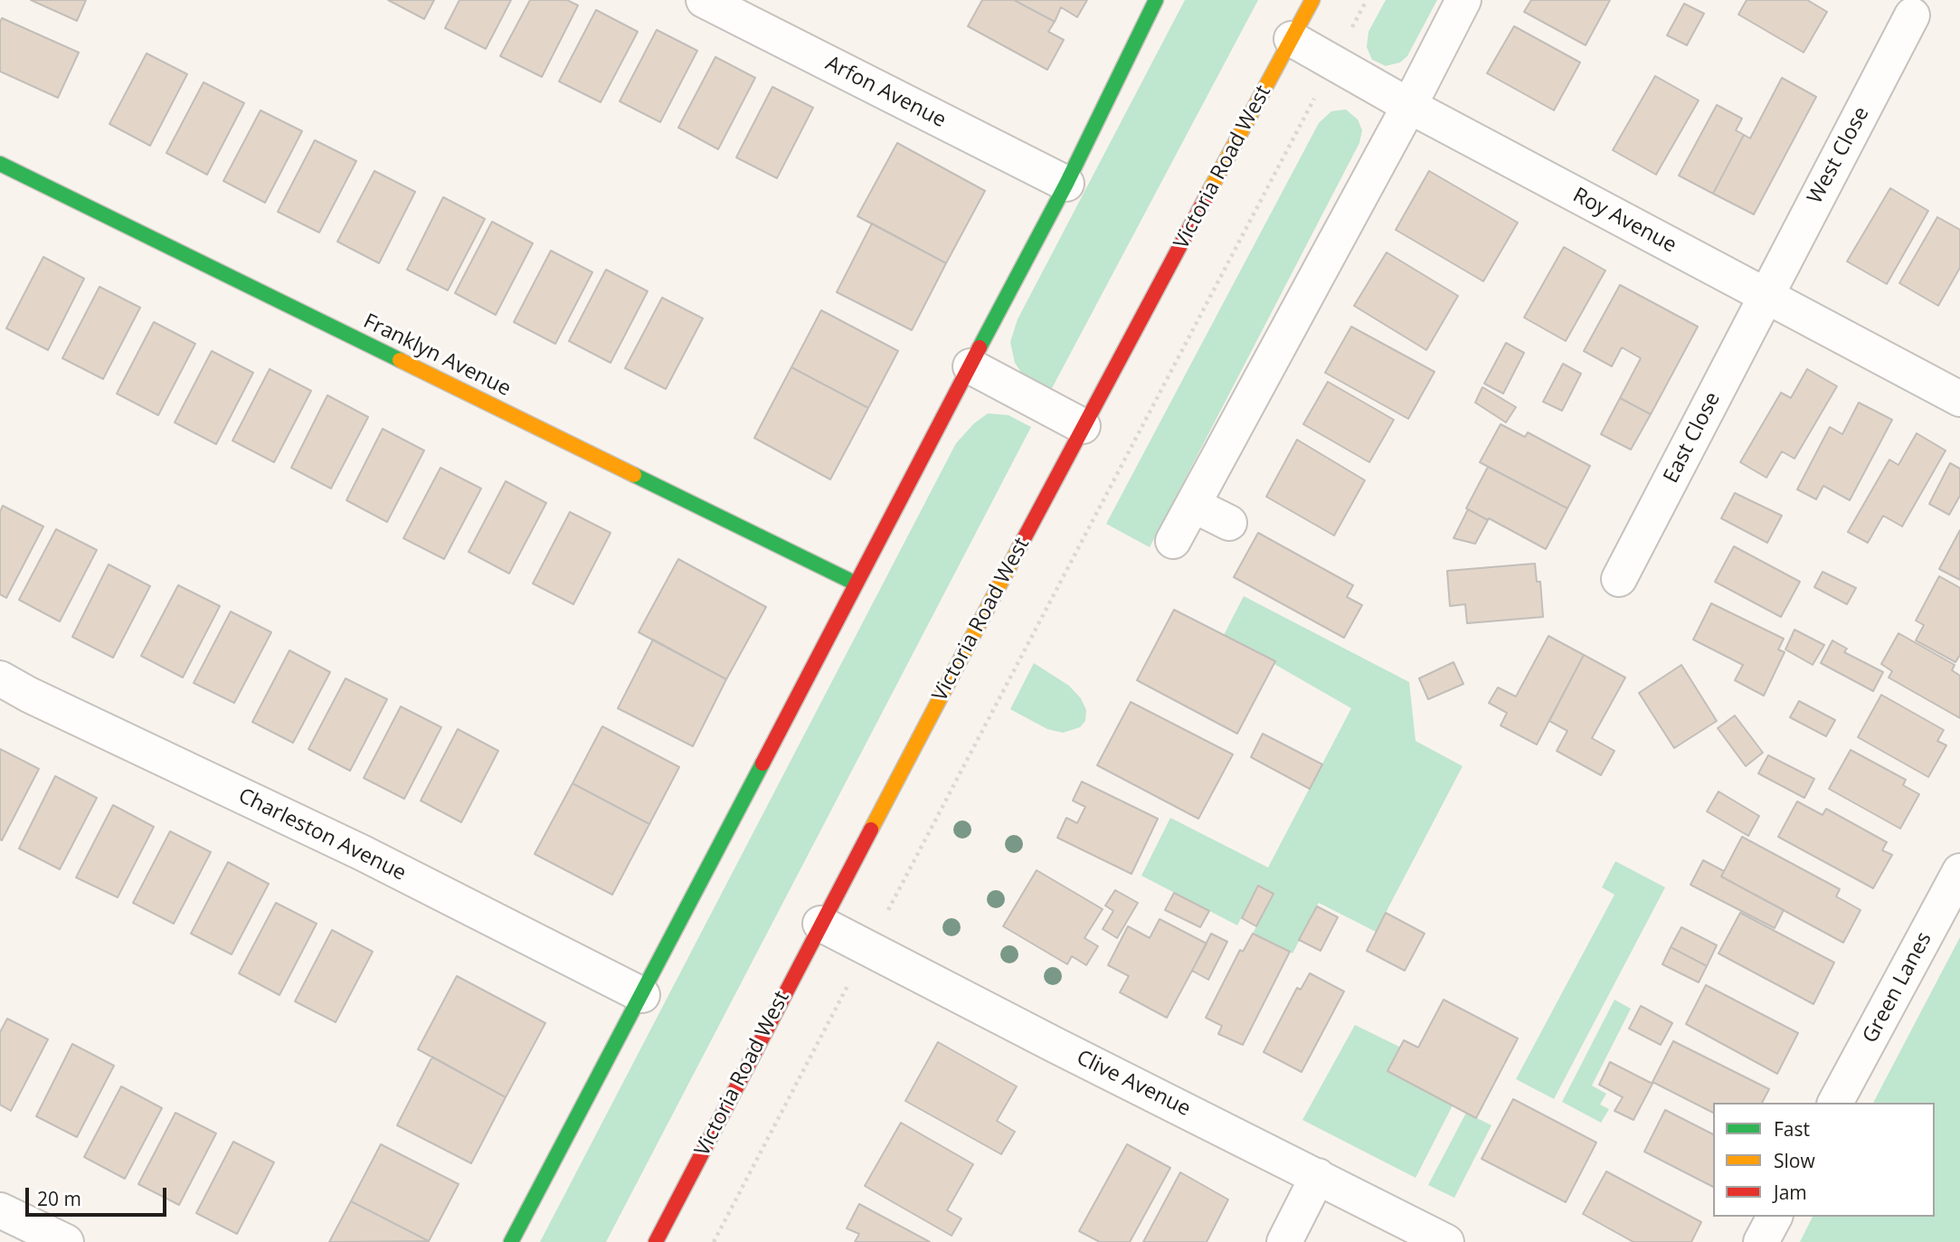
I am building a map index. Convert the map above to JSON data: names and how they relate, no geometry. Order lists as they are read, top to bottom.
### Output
{
  "streets": {
    "street": [
      "Arfon Avenue",
      "West Close",
      "Victoria Road West",
      "Roy Avenue",
      "Franklyn Avenue",
      "East Close",
      "Charleston Avenue",
      "Green Lanes",
      "Clive Avenue"
    ]
  },
  "crossings": [
    ["West Close", "Roy Avenue"],
    ["West Close", "East Close"],
    ["Victoria Road West", "Roy Avenue"],
    ["Victoria Road West", "Clive Avenue"],
    ["Roy Avenue", "East Close"]
  ],
  "legend": ["Fast", "Slow", "Jam"],
  "scale_bar": "20 m"
}
